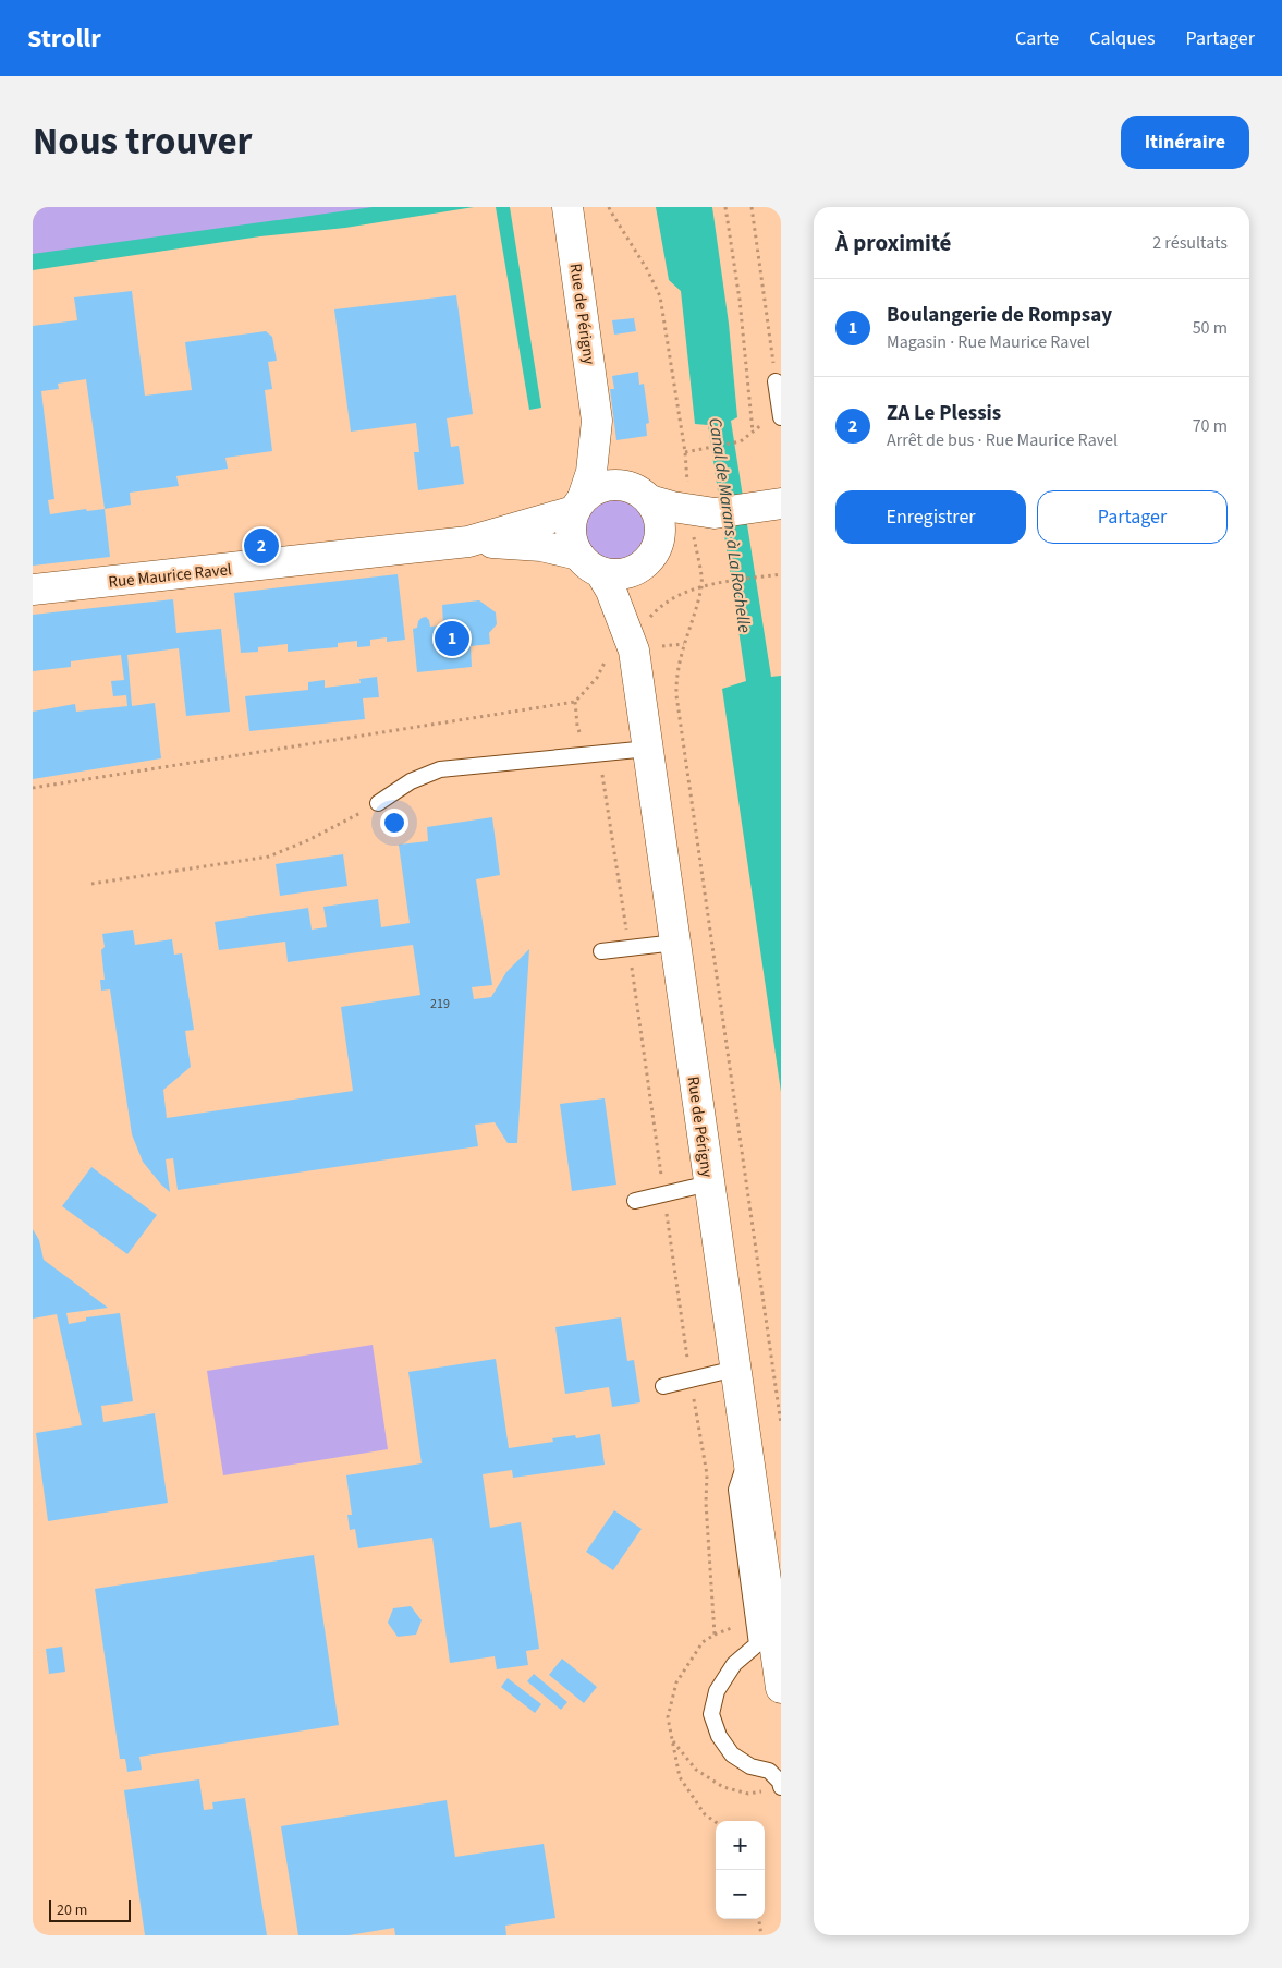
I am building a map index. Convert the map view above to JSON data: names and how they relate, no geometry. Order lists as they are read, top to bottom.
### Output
{
  "streets": {
    "street": ["Rue de Périgny", "Rue Maurice Ravel"]
  },
  "crossings": [
    ["Rue de Périgny", "Rue Maurice Ravel"]
  ],
  "water": ["Canal de Marans à La Rochelle"],
  "house_numbers": ["219"],
  "scale_bar": "20 m",
  "page": {
    "header": "Strollr",
    "nav": ["Carte", "Calques", "Partager"],
    "title": "Nous trouver",
    "buttons": [
      "Itinéraire",
      ["Enregistrer", "Partager"]
    ],
    "heading": ["À proximité", "2 résultats"],
    "list": [
      {
        "mark": "1",
        "name": "Boulangerie de Rompsay",
        "note": "Magasin · Rue Maurice Ravel",
        "value": "50 m"
      },
      {
        "mark": "2",
        "name": "ZA Le Plessis",
        "note": "Arrêt de bus · Rue Maurice Ravel",
        "value": "70 m"
      }
    ],
    "pins": ["2", "1"],
    "map_buttons": ["+", "−"],
    "scale": "20 m"
  }
}
